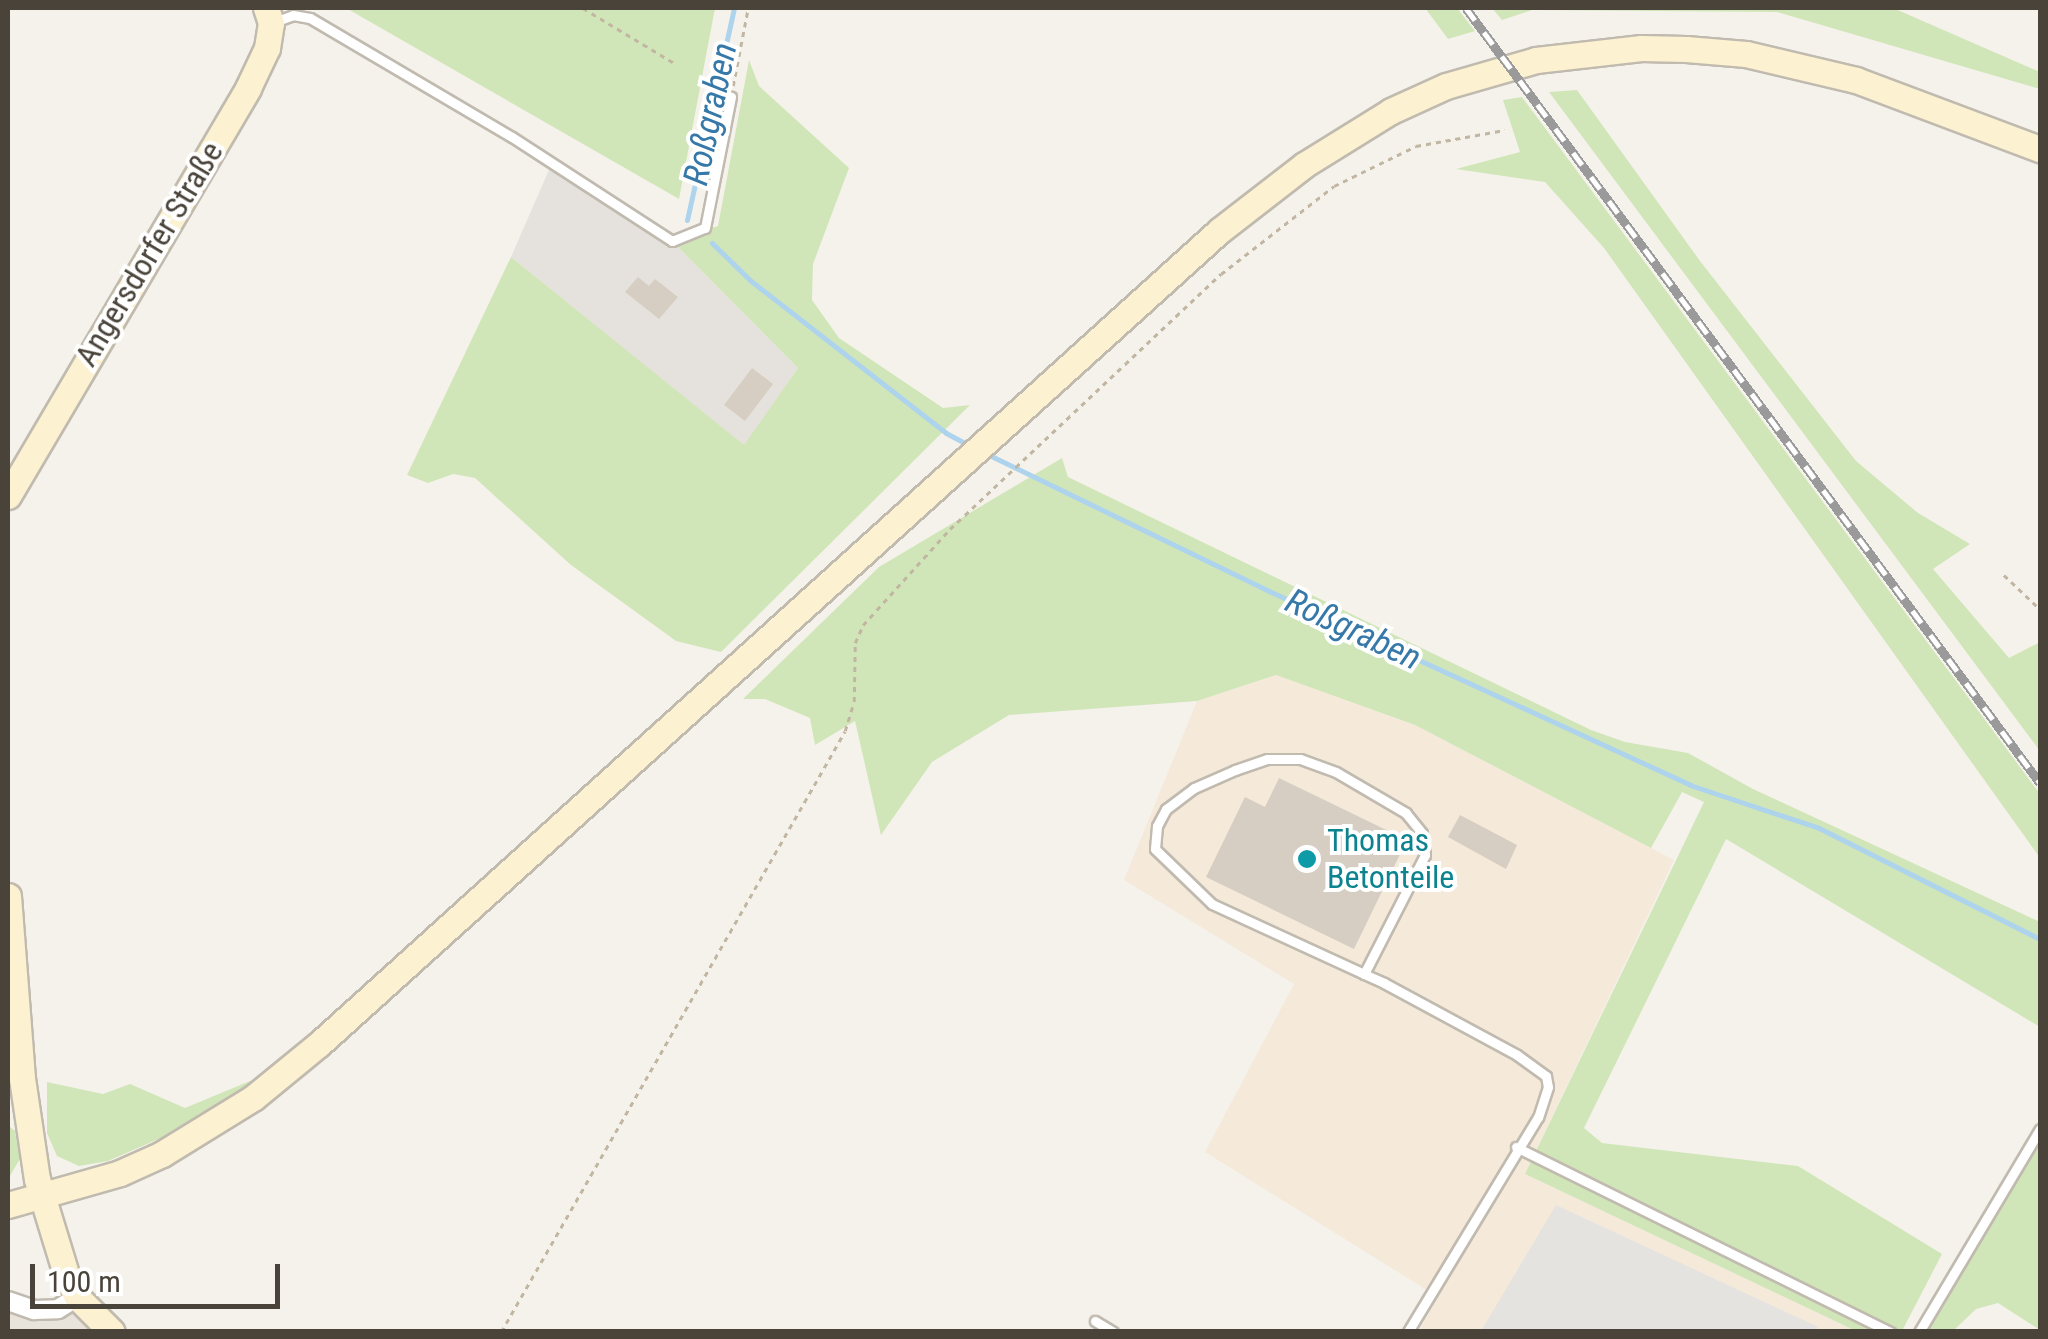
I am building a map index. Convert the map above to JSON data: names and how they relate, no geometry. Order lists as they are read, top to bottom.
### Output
{
  "streets": {
    "main road": ["Angersdorfer Straße"]
  },
  "water": ["Roßgraben"],
  "places": ["Thomas Betonteile"],
  "scale_bar": "100 m"
}
